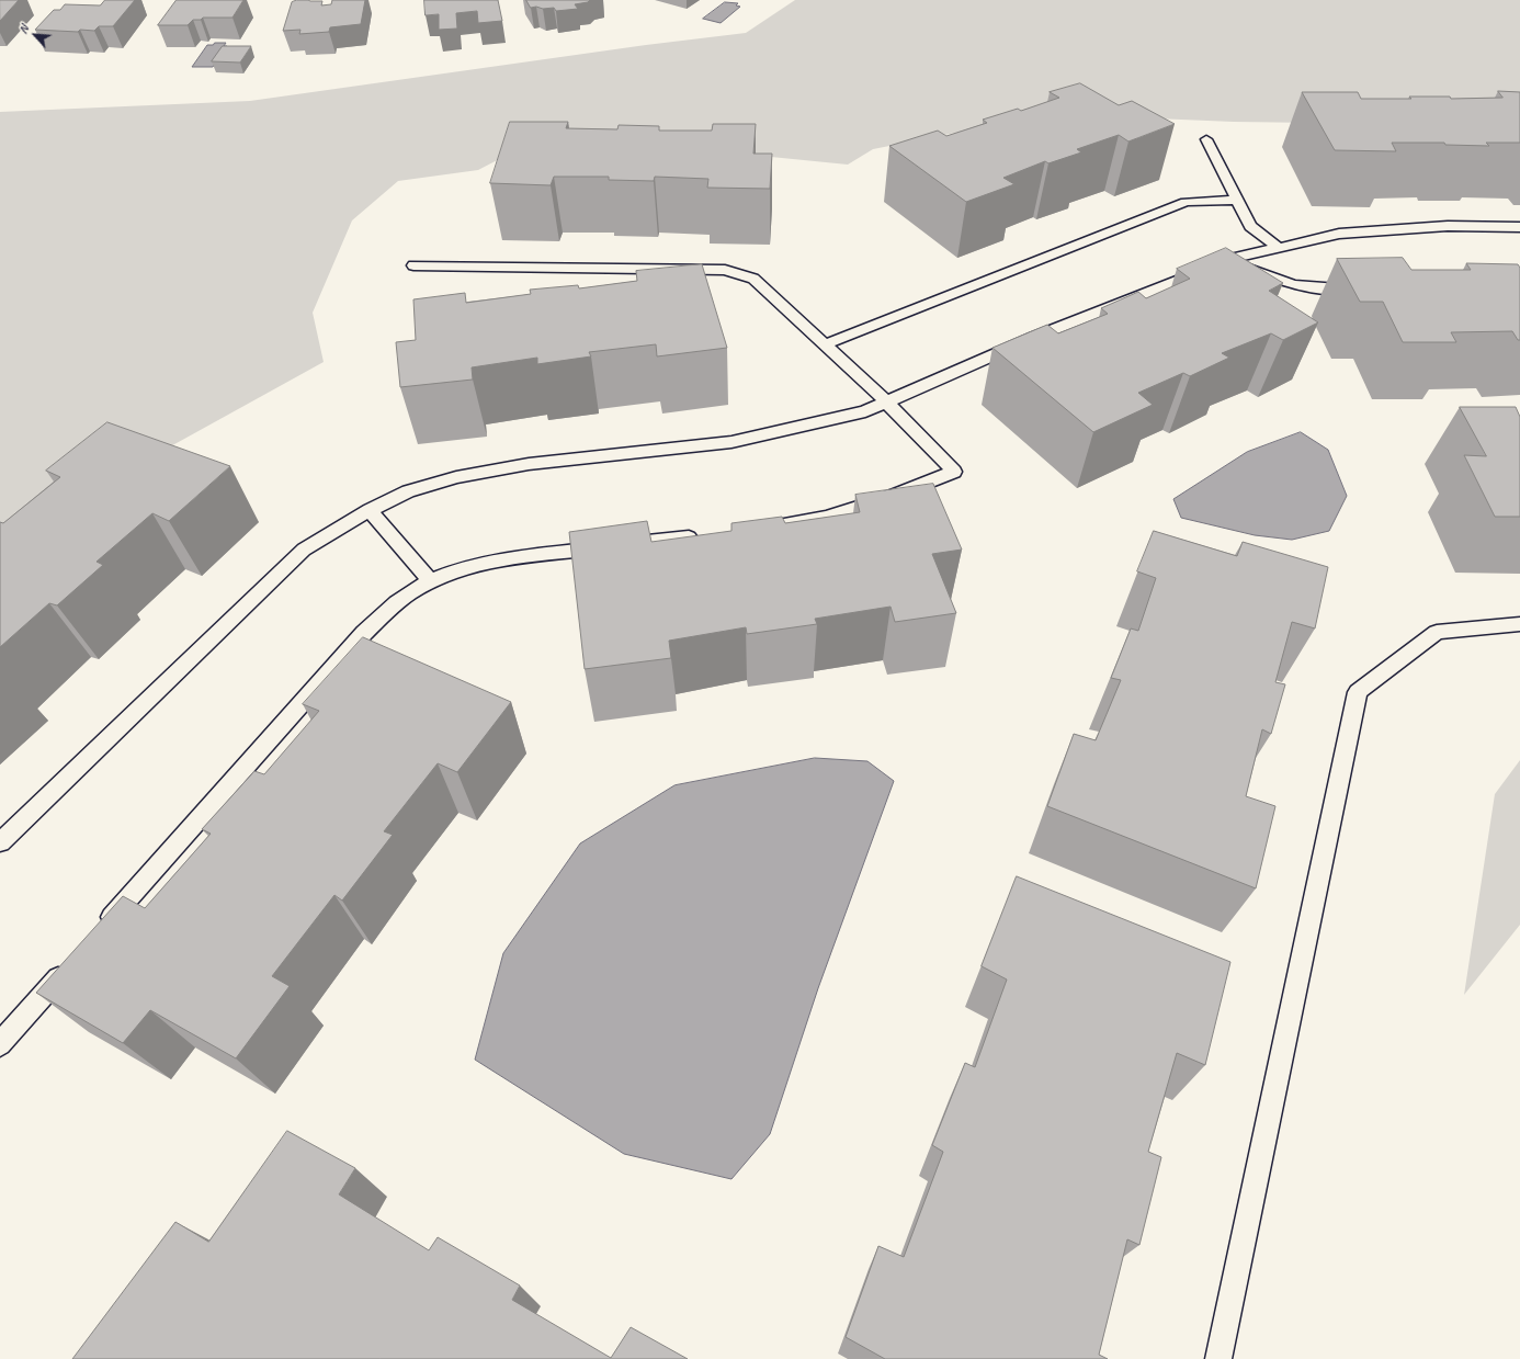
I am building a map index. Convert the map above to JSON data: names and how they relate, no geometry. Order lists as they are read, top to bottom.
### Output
{
  "north": "top left"
}
